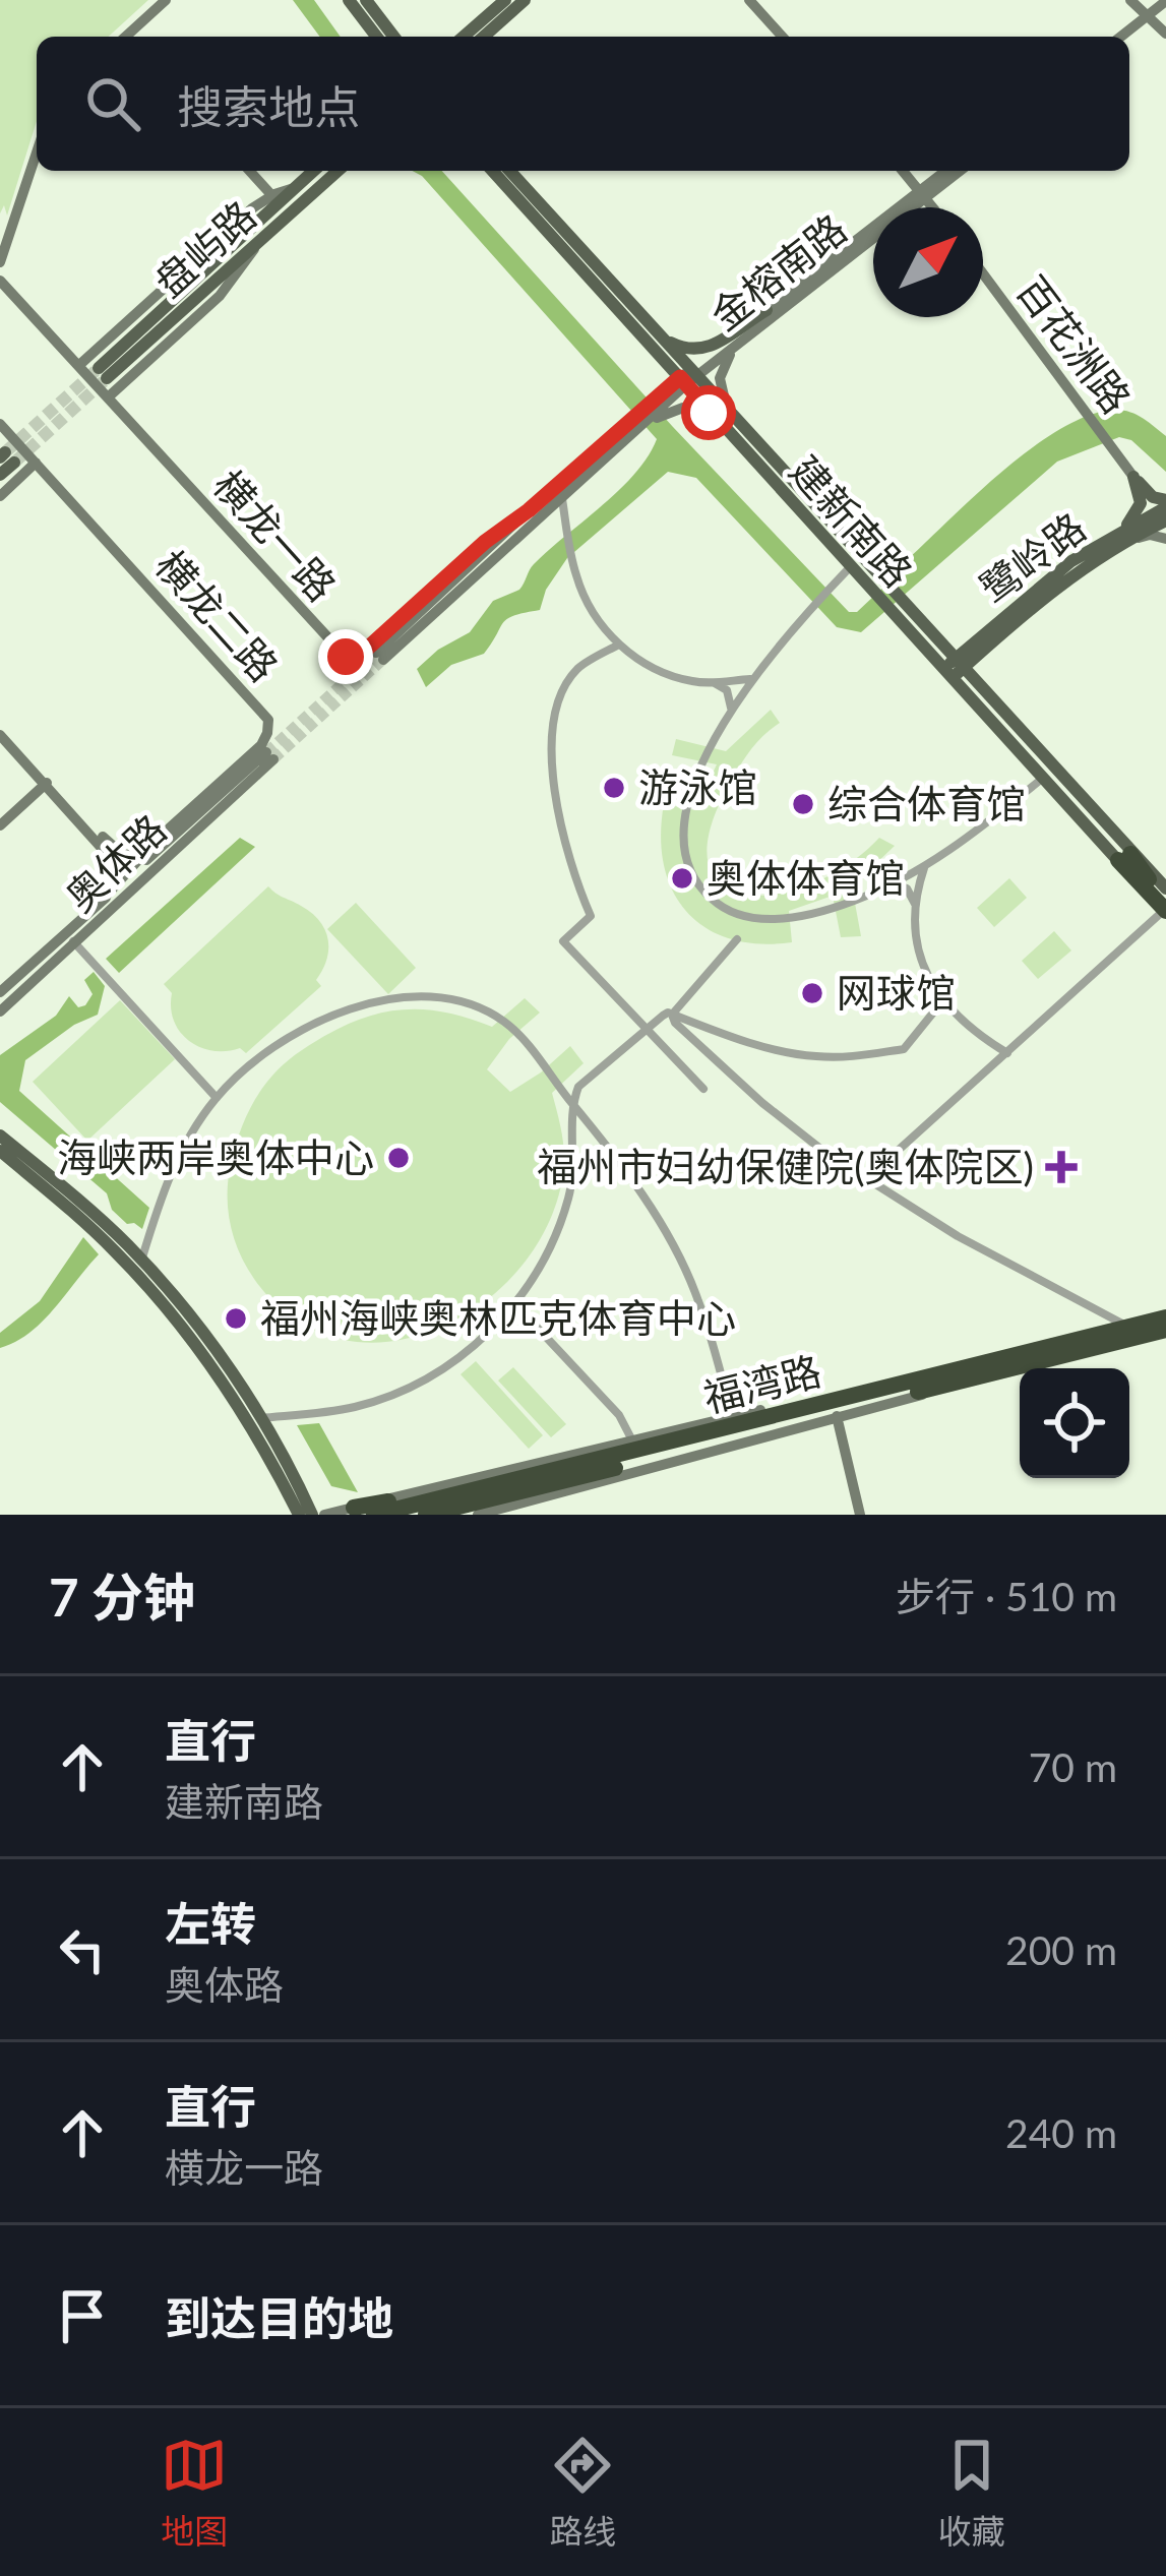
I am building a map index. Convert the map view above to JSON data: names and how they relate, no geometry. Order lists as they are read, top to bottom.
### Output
{
  "streets": {
    "highway": ["福湾路"],
    "main road": [
      "盘屿路",
      "金榕南路",
      "百花洲路",
      "建新南路",
      "横龙一路",
      "鹭岭路",
      "横龙二路",
      "奥体路"
    ]
  },
  "crossings": [
    ["金榕南路", "建新南路"],
    ["建新南路", "鹭岭路"],
    ["横龙二路", "奥体路"]
  ],
  "places": {
    "other": [
      "游泳馆",
      "综合体育馆",
      "奥体体育馆",
      "网球馆",
      "海峡两岸奥体中心",
      "福州海峡奥林匹克体育中心"
    ],
    "health": ["福州市妇幼保健院(奥体院区)"]
  },
  "north": "top right",
  "page": {
    "search": "搜索地点",
    "heading": ["7 分钟", "步行 · 510 m"],
    "list": [
      ["直行", "建新南路", "70 m"],
      ["左转", "奥体路", "200 m"],
      ["直行", "横龙一路", "240 m"],
      "到达目的地"
    ],
    "nav": ["地图", "路线", "收藏"]
  }
}
